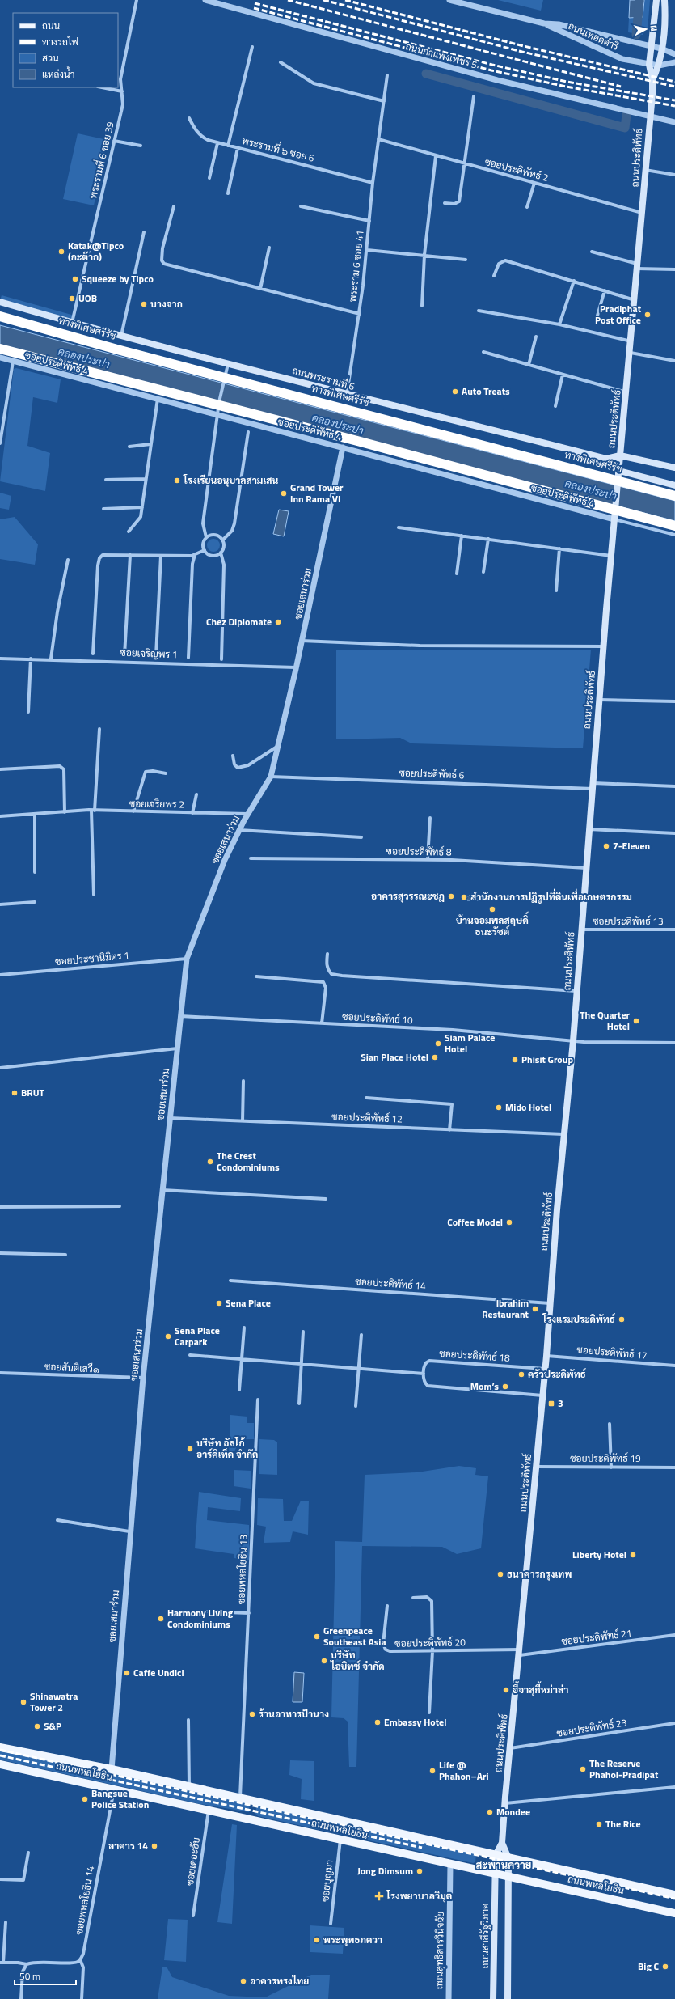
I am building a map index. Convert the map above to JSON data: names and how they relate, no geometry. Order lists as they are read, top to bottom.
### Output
{
  "streets": {
    "highway": ["ทางพิเศษศรีรัช"],
    "main road": [
      "ถนนประดิพัทธ์",
      "ถนนพระรามที่ 6",
      "ถนนพหลโยธิน",
      "ถนนสาลีรัฐวิภาค"
    ],
    "street": [
      "ถนนเทอดดำริ",
      "ถนนกำแพงเพชร 5",
      "พระรามที่ ๖ ซอย 6",
      "พระรามที่ 6 ซอย 39",
      "ซอยประดิพัทธ์ 2",
      "พระราม 6 ซอย 41",
      "ซอยประดิพัทธ์ 4",
      "ซอยเสนาร่วม",
      "ซอยเจริญพร 1",
      "ซอยประดิพัทธ์ 6",
      "ซอยเจริยพร 2",
      "ซอยประดิพัทธ์ 8",
      "ซอยประดิพัทธ์ 13",
      "ซอยประชานิมิตร 1",
      "ซอยประดิพัทธ์ 10",
      "ซอยประดิพัทธ์ 12",
      "ซอยประดิพัทธ์ 14",
      "ซอยประดิพัทธ์ 17",
      "ซอยประดิพัทธ์ 18",
      "ซอยสันติเสวี๑",
      "ซอยประดิพัทธ์ 19",
      "ซอยพหลโยธิน 13",
      "ซอยประดิพัทธ์ 21",
      "ซอยประดิพัทธ์ 20",
      "ซอยประดิพัทธ์ 23",
      "ซอยเดอะฮับ",
      "ซอยบุญมา",
      "ซอยพหลโยธิน 14",
      "ถนนสุทธิสารวินิจฉัย"
    ]
  },
  "crossings": [
    ["ถนนเทอดดำริ", "ถนนประดิพัทธ์"],
    ["ถนนกำแพงเพชร 5", "ถนนประดิพัทธ์"],
    ["พระรามที่ ๖ ซอย 6", "พระราม 6 ซอย 41"],
    ["ถนนประดิพัทธ์", "ซอยประดิพัทธ์ 2"],
    ["ถนนประดิพัทธ์", "ซอยประดิพัทธ์ 4"],
    ["ถนนประดิพัทธ์", "ถนนพระรามที่ 6"],
    ["ถนนประดิพัทธ์", "ซอยประดิพัทธ์ 6"],
    ["ถนนประดิพัทธ์", "ซอยประดิพัทธ์ 8"],
    ["ถนนประดิพัทธ์", "ซอยประดิพัทธ์ 13"],
    ["ถนนประดิพัทธ์", "ซอยประดิพัทธ์ 10"],
    ["ถนนประดิพัทธ์", "ซอยประดิพัทธ์ 12"],
    ["ถนนประดิพัทธ์", "ซอยประดิพัทธ์ 14"],
    ["ถนนประดิพัทธ์", "ซอยประดิพัทธ์ 17"],
    ["ถนนประดิพัทธ์", "ซอยประดิพัทธ์ 18"],
    ["ถนนประดิพัทธ์", "ซอยประดิพัทธ์ 19"],
    ["ถนนประดิพัทธ์", "ซอยประดิพัทธ์ 21"],
    ["ถนนประดิพัทธ์", "ซอยประดิพัทธ์ 20"],
    ["ถนนประดิพัทธ์", "ซอยประดิพัทธ์ 23"],
    ["ถนนประดิพัทธ์", "ถนนพหลโยธิน"],
    ["ถนนประดิพัทธ์", "ถนนสาลีรัฐวิภาค"],
    ["พระรามที่ 6 ซอย 39", "ถนนพระรามที่ 6"],
    ["ซอยประดิพัทธ์ 2", "พระราม 6 ซอย 41"],
    ["พระราม 6 ซอย 41", "ถนนพระรามที่ 6"],
    ["ซอยประดิพัทธ์ 4", "ซอยเสนาร่วม"],
    ["ซอยเสนาร่วม", "ซอยเจริญพร 1"],
    ["ซอยเสนาร่วม", "ซอยประดิพัทธ์ 6"],
    ["ซอยเสนาร่วม", "ซอยเจริยพร 2"],
    ["ซอยเสนาร่วม", "ซอยประชานิมิตร 1"],
    ["ซอยเสนาร่วม", "ซอยประดิพัทธ์ 10"],
    ["ซอยเสนาร่วม", "ซอยประดิพัทธ์ 12"],
    ["ซอยเสนาร่วม", "ซอยสันติเสวี๑"],
    ["ซอยเสนาร่วม", "ถนนพหลโยธิน"],
    ["ซอยพหลโยธิน 13", "ถนนพหลโยธิน"],
    ["ซอยประดิพัทธ์ 21", "ซอยประดิพัทธ์ 20"],
    ["ถนนพหลโยธิน", "ซอยเดอะฮับ"],
    ["ถนนพหลโยธิน", "ซอยบุญมา"],
    ["ถนนพหลโยธิน", "ซอยพหลโยธิน 14"],
    ["ถนนพหลโยธิน", "ถนนสาลีรัฐวิภาค"],
    ["ถนนพหลโยธิน", "ถนนสุทธิสารวินิจฉัย"]
  ],
  "districts": ["สะพานควาย"],
  "water": ["คลองประปา"],
  "places": {
    "other": [
      "Katak@Tipco (กะต๊าก)",
      "Squeeze by Tipco",
      "UOB",
      "บางจาก",
      "Pradiphat Post Office",
      "Auto Treats",
      "โรงเรียนอนุบาลสามเสน",
      "Grand Tower Inn Rama VI",
      "Chez Diplomate",
      "7-Eleven",
      "อาคารสุวรรณะชฎ",
      "สำนักงานการปฏิรูปที่ดินเพื่อเกษตรกรรม",
      "บ้านจอมพลสฤษดิ์ ธนะรัชต์",
      "The Quarter Hotel",
      "Siam Palace Hotel",
      "Sian Place Hotel",
      "Phisit Group",
      "BRUT",
      "Mido Hotel",
      "The Crest Condominiums",
      "Coffee Model",
      "Sena Place",
      "Ibrahim Restaurant",
      "โรงแรมประดิพัทธ์",
      "Sena Place Carpark",
      "ครัวประดิพัทธ์",
      "Mom’s",
      "บริษัท อัลโก้ อาร์คิเท็ค จำกัด",
      "Liberty Hotel",
      "ธนาคารกรุงเทพ",
      "Harmony Living Condominiums",
      "Greenpeace Southeast Asia",
      "บริษัท ไอบิทซ์ จำกัด",
      "Caffe Undici",
      "อี้จาสุกี้หม่าล่า",
      "Shinawatra Tower 2",
      "ร้านอาหารป้านาง",
      "Embassy Hotel",
      "S&P",
      "The Reserve Phahol-Pradipat",
      "Life @ Phahon–Ari",
      "Bangsue Police Station",
      "Mondee",
      "The Rice",
      "อาคาร 14",
      "Jong Dimsum",
      "พระพุทธภควา",
      "Big C",
      "อาคารทรงไทย"
    ],
    "transit": ["3"],
    "health": ["โรงพยาบาลวิมุต"]
  },
  "legend": [
    "ถนน",
    "ทางรถไฟ",
    "สวน",
    "แหล่งน้ำ"
  ],
  "scale_bar": "50 m",
  "north": "right"
}
